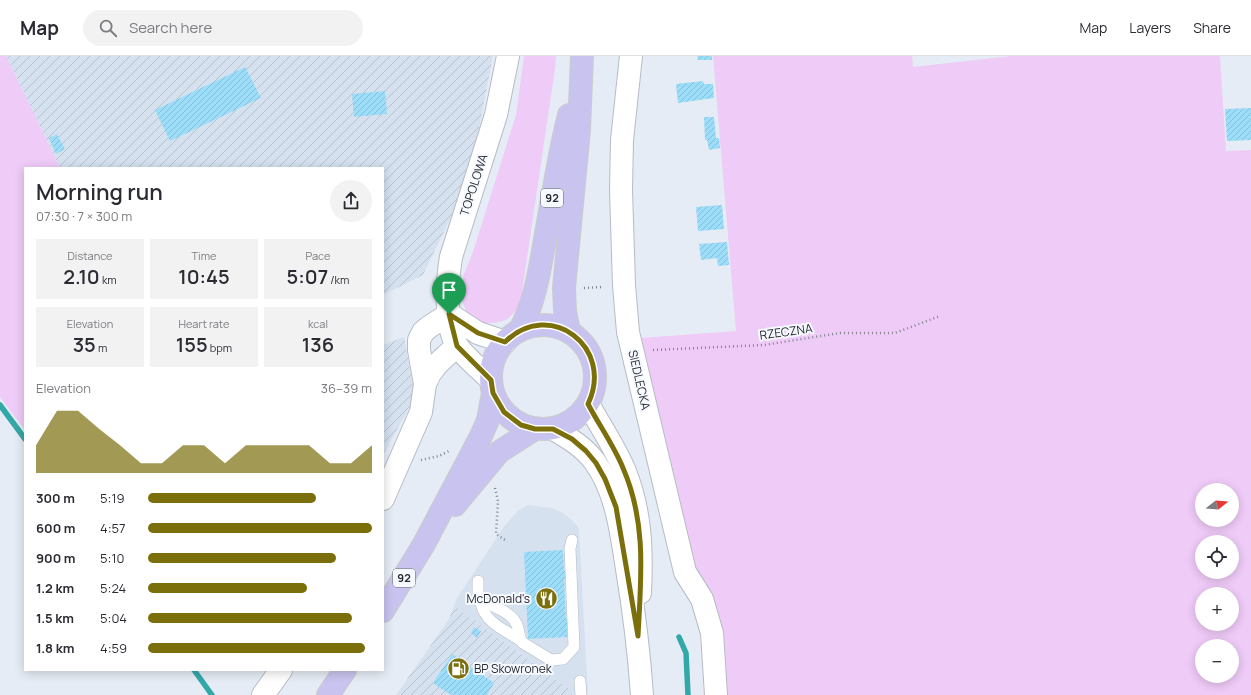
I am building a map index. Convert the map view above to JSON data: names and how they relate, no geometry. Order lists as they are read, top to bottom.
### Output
{
  "streets": {
    "main road": ["92"],
    "street": ["TOPOLOWA", "SIEDLECKA"],
    "path": ["RZECZNA"]
  },
  "crossings": [
    ["RZECZNA", "SIEDLECKA"]
  ],
  "places": {
    "restaurant": ["McDonald's"],
    "fuel station": ["BP Skowronek"]
  },
  "north": "right",
  "page": {
    "header": "Map",
    "search": "Search here",
    "nav": ["Map", "Layers", "Share"],
    "heading": ["Morning run", "07:30 · 7 × 300 m"],
    "stats": [
      ["Distance", "2.10 km"],
      ["Time", "10:45"],
      ["Pace", "5:07 /km"],
      ["Elevation", "35 m"],
      ["Heart rate", "155 bpm"],
      ["kcal", "136"]
    ],
    "chart": ["Elevation", "36–39 m"],
    "map_buttons": ["+", "−"],
    "list": [
      {
        "name": "300 m",
        "note": "5:19"
      },
      {
        "name": "600 m",
        "note": "4:57"
      },
      {
        "name": "900 m",
        "note": "5:10"
      },
      {
        "name": "1.2 km",
        "note": "5:24"
      },
      {
        "name": "1.5 km",
        "note": "5:04"
      },
      {
        "name": "1.8 km",
        "note": "4:59"
      }
    ]
  }
}
